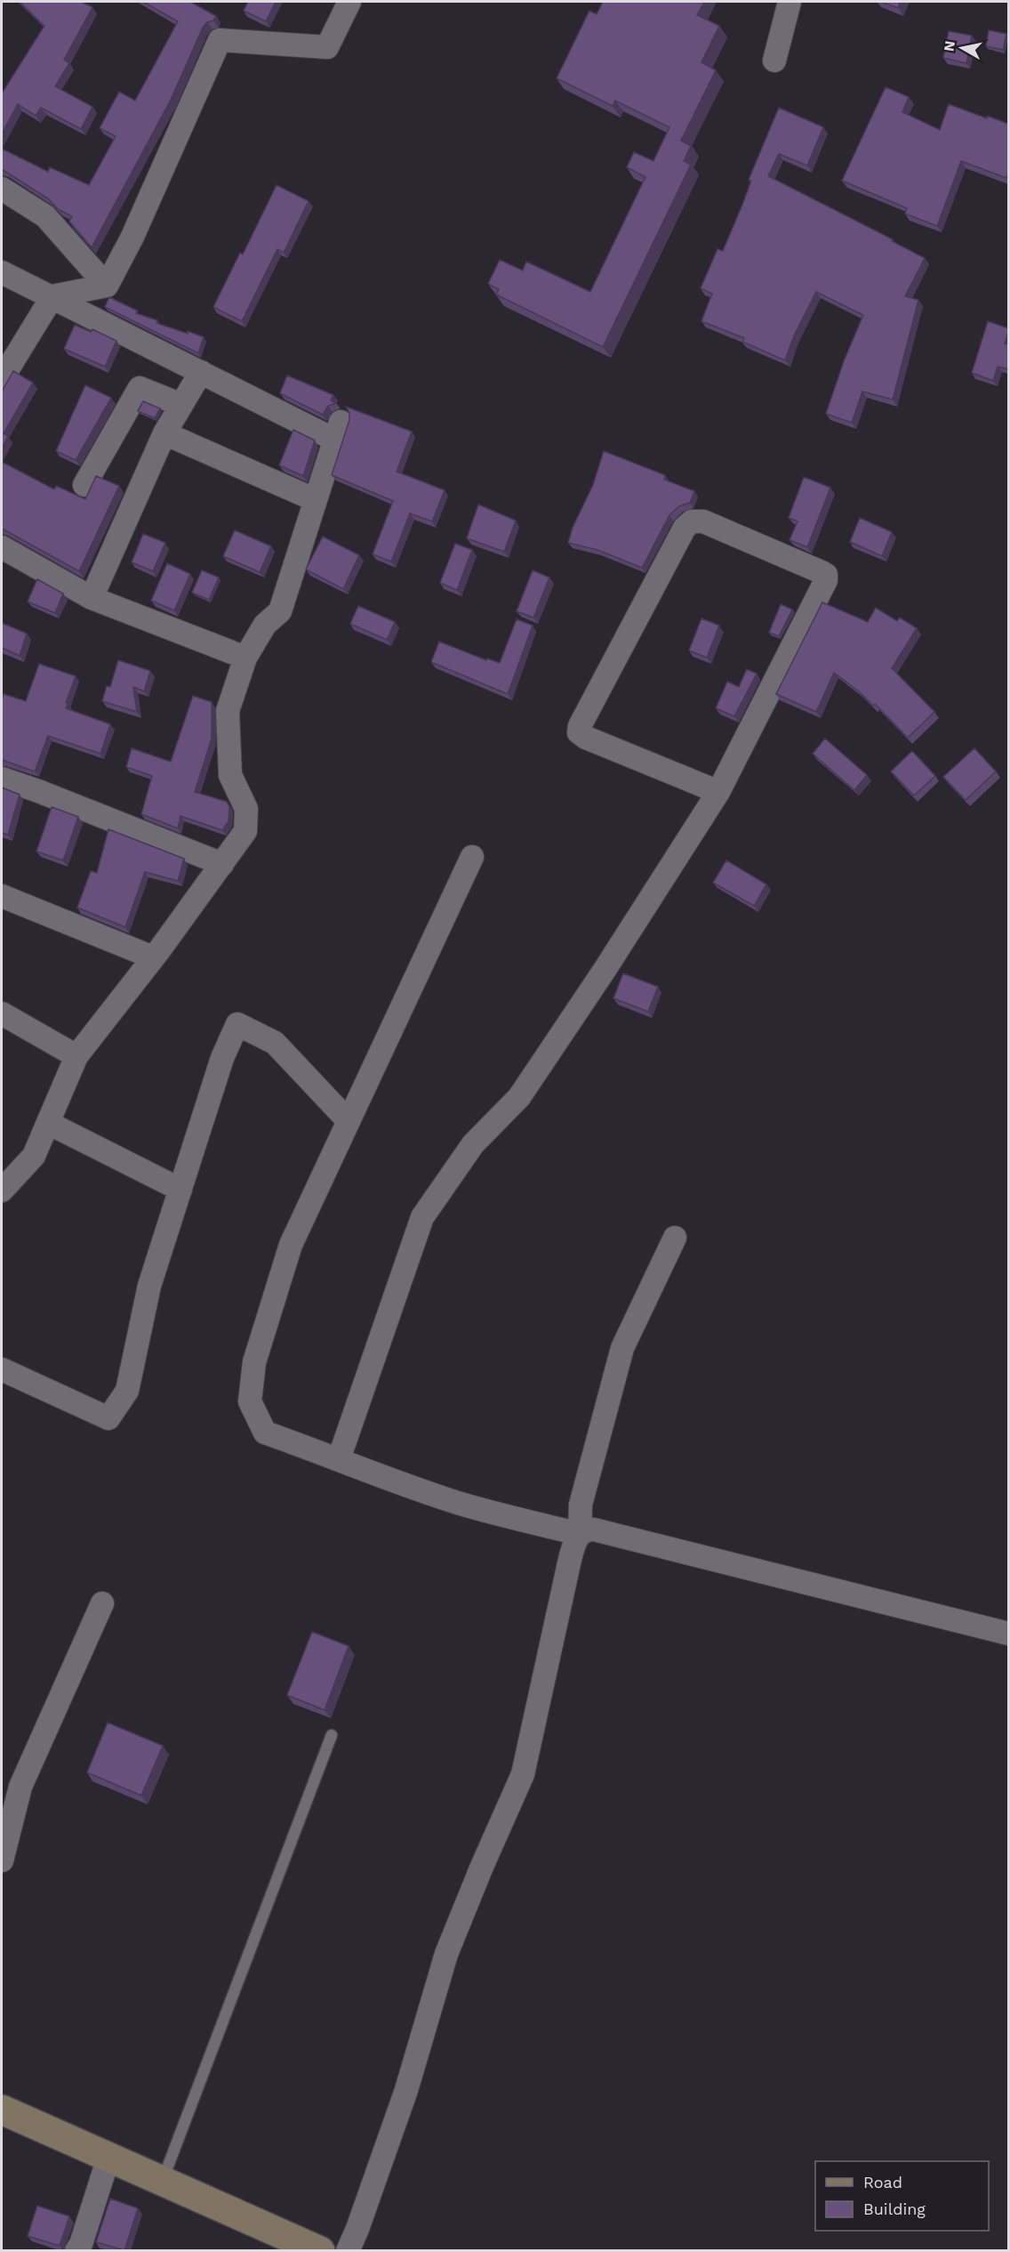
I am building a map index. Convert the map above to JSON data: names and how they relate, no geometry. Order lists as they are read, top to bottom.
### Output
{
  "legend": ["Road", "Building"],
  "north": "left"
}
